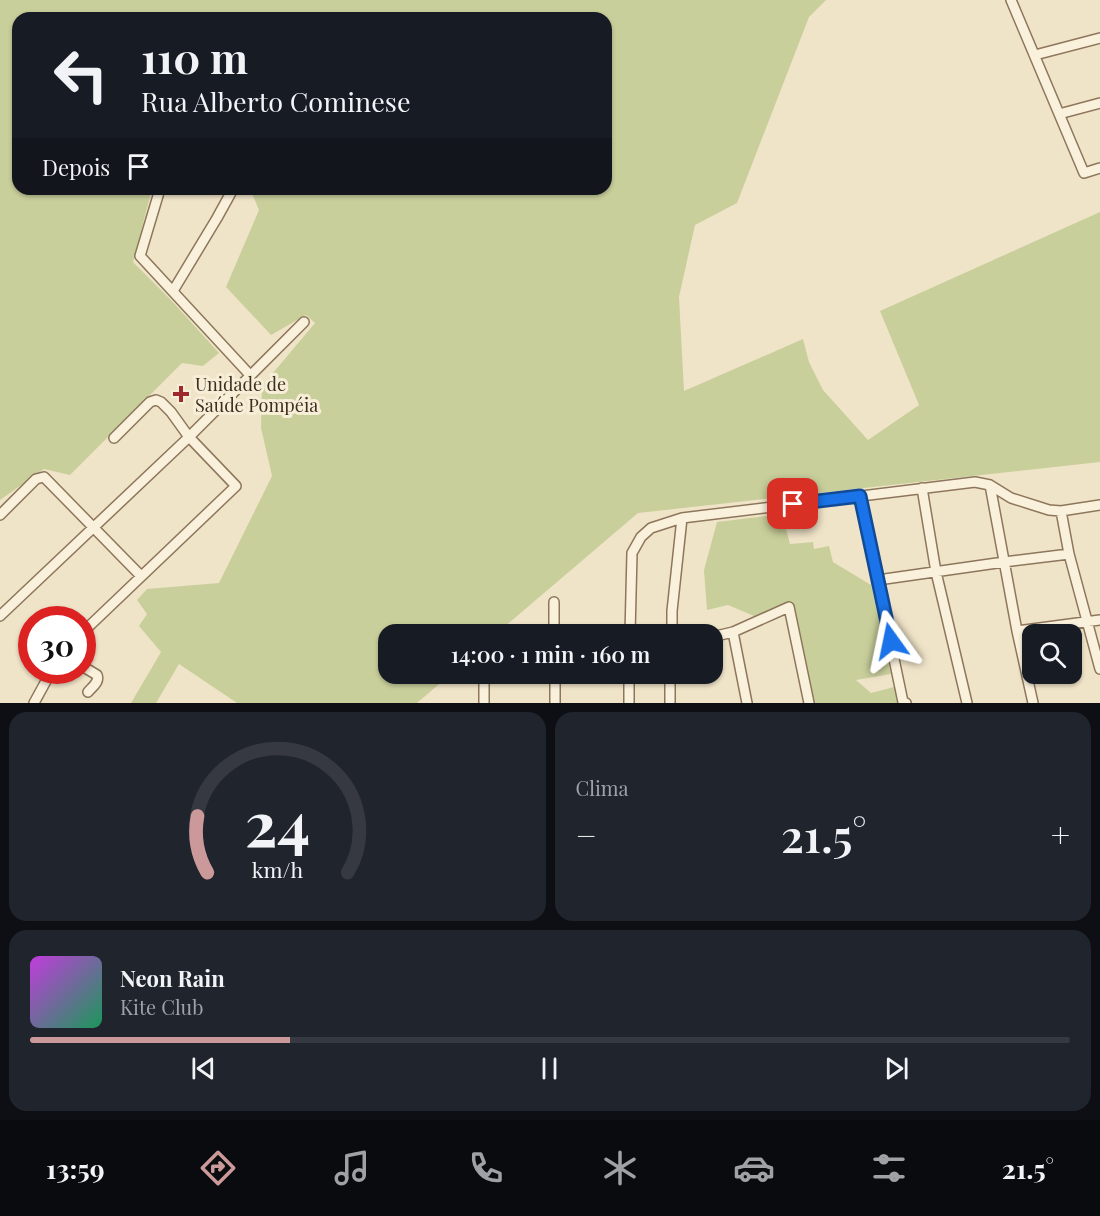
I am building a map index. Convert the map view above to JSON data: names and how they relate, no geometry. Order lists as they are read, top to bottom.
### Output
{
  "places": {
    "health": ["Unidade de Saúde Pompéia"]
  },
  "page": {
    "turn": ["110 m", "Rua Alberto Cominese"],
    "then": "Depois",
    "limit": "30",
    "trip": "14:00 · 1 min · 160 m",
    "tile": "Clima",
    "heat": ["−", "21.5°", "+"],
    "song": ["Neon Rain", "Kite Club"],
    "tabs": ["13:59", "21.5°"],
    "gauge": ["24", "km/h"]
  }
}
